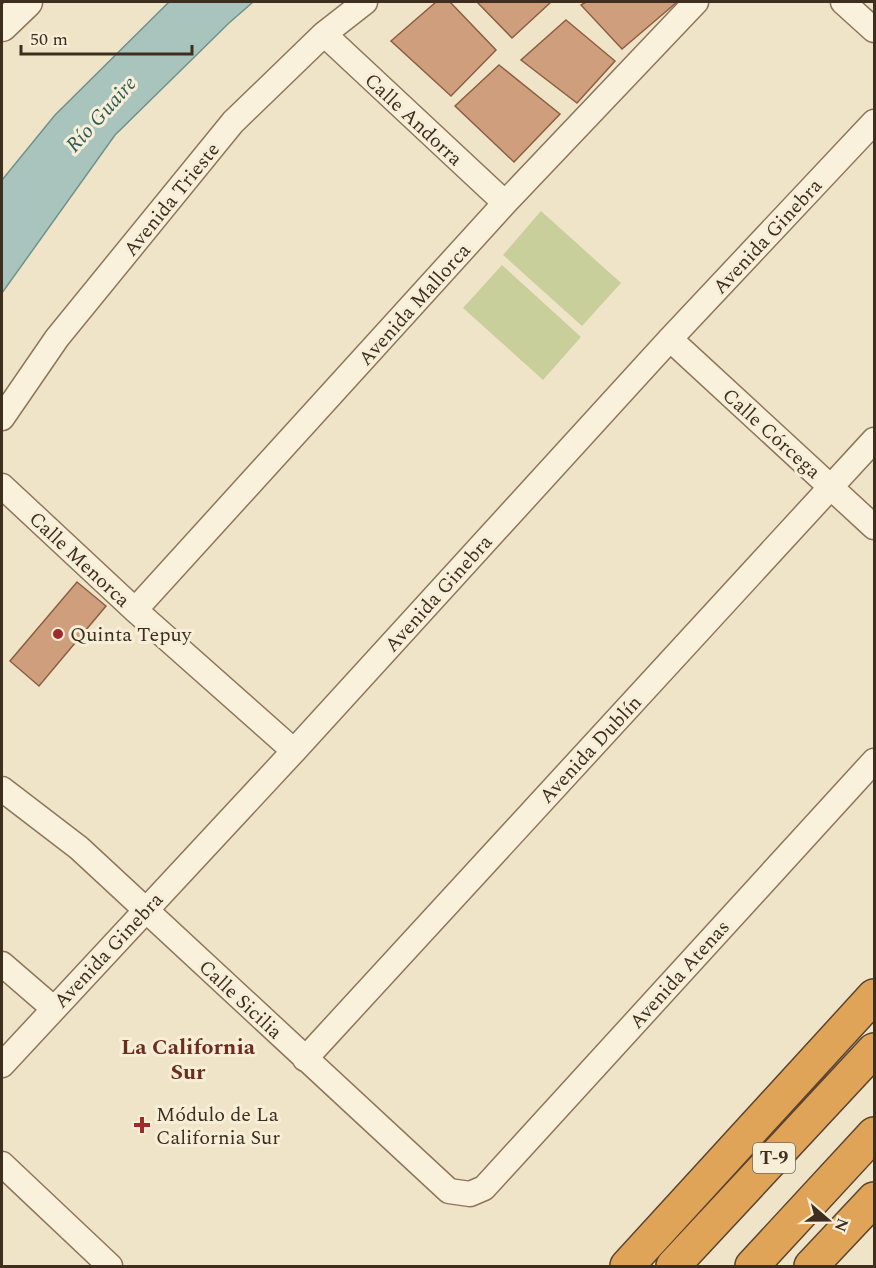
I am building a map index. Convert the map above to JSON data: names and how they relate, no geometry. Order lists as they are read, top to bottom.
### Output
{
  "streets": {
    "highway": ["T-9"],
    "street": [
      "Calle Andorra",
      "Avenida Trieste",
      "Avenida Ginebra",
      "Avenida Mallorca",
      "Calle Córcega",
      "Calle Menorca",
      "Avenida Dublín",
      "Avenida Atenas",
      "Calle Sicilia"
    ]
  },
  "crossings": [
    ["Calle Andorra", "Avenida Trieste"],
    ["Calle Andorra", "Avenida Mallorca"],
    ["Avenida Ginebra", "Calle Córcega"],
    ["Avenida Ginebra", "Calle Menorca"],
    ["Avenida Ginebra", "Calle Sicilia"],
    ["Avenida Mallorca", "Calle Menorca"],
    ["Calle Córcega", "Avenida Dublín"],
    ["Avenida Dublín", "Calle Sicilia"],
    ["Avenida Atenas", "Calle Sicilia"]
  ],
  "districts": ["La California Sur"],
  "water": ["Río Guaire"],
  "places": {
    "other": ["Quinta Tepuy"],
    "health": ["Módulo de La California Sur"]
  },
  "scale_bar": "50 m",
  "north": "right"
}
